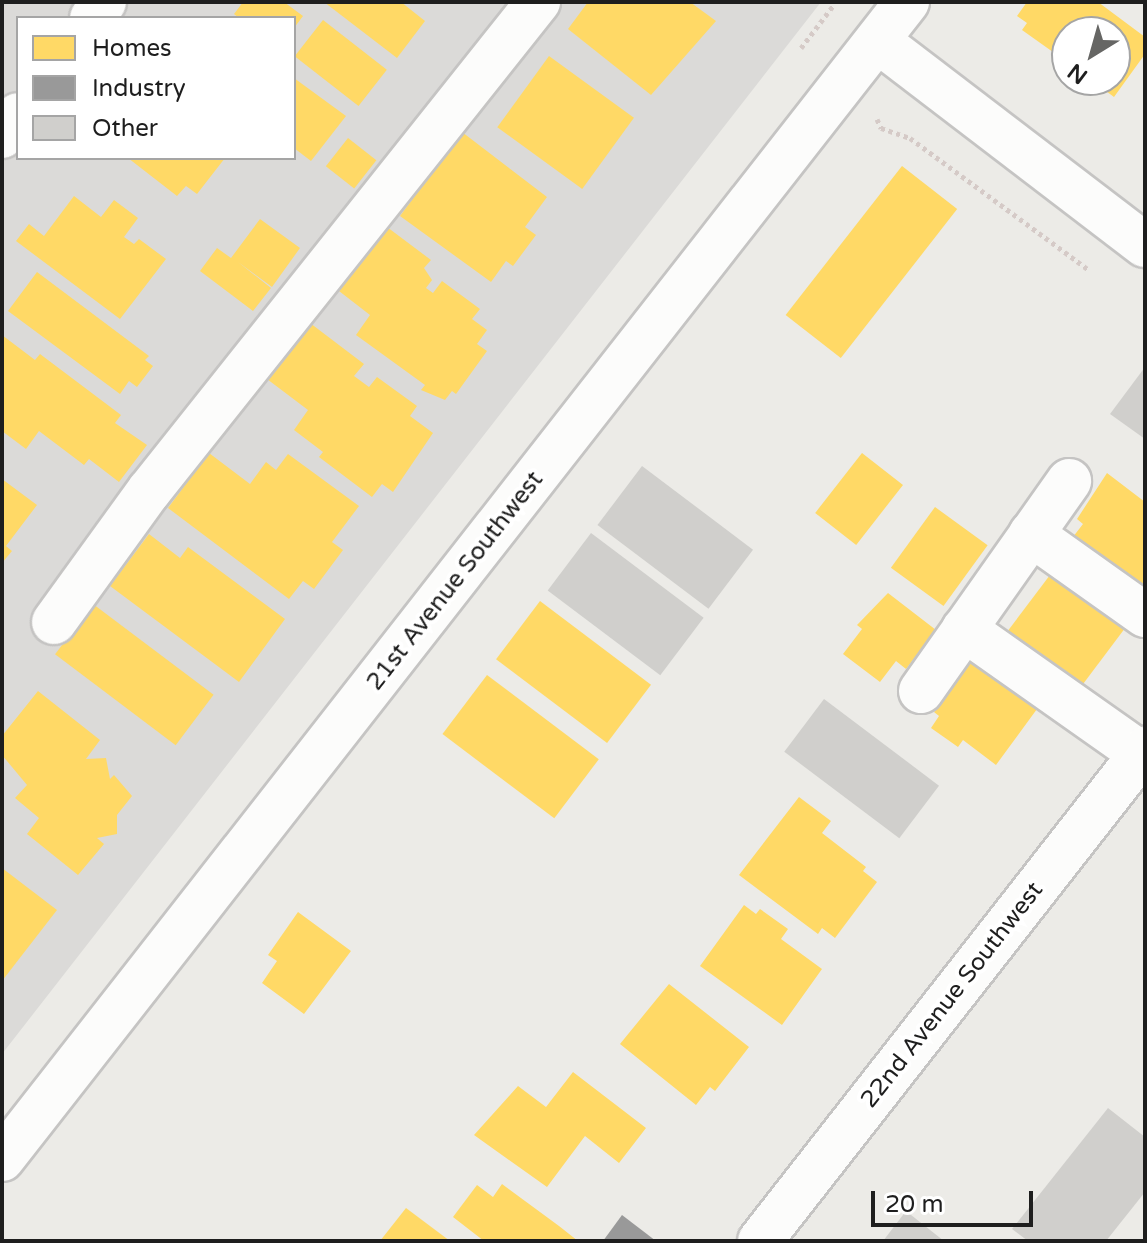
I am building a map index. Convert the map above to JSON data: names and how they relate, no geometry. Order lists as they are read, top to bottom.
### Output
{
  "streets": {
    "street": ["21st Avenue Southwest", "22nd Avenue Southwest"]
  },
  "legend": ["Homes", "Industry", "Other"],
  "scale_bar": "20 m",
  "north": "bottom left"
}
